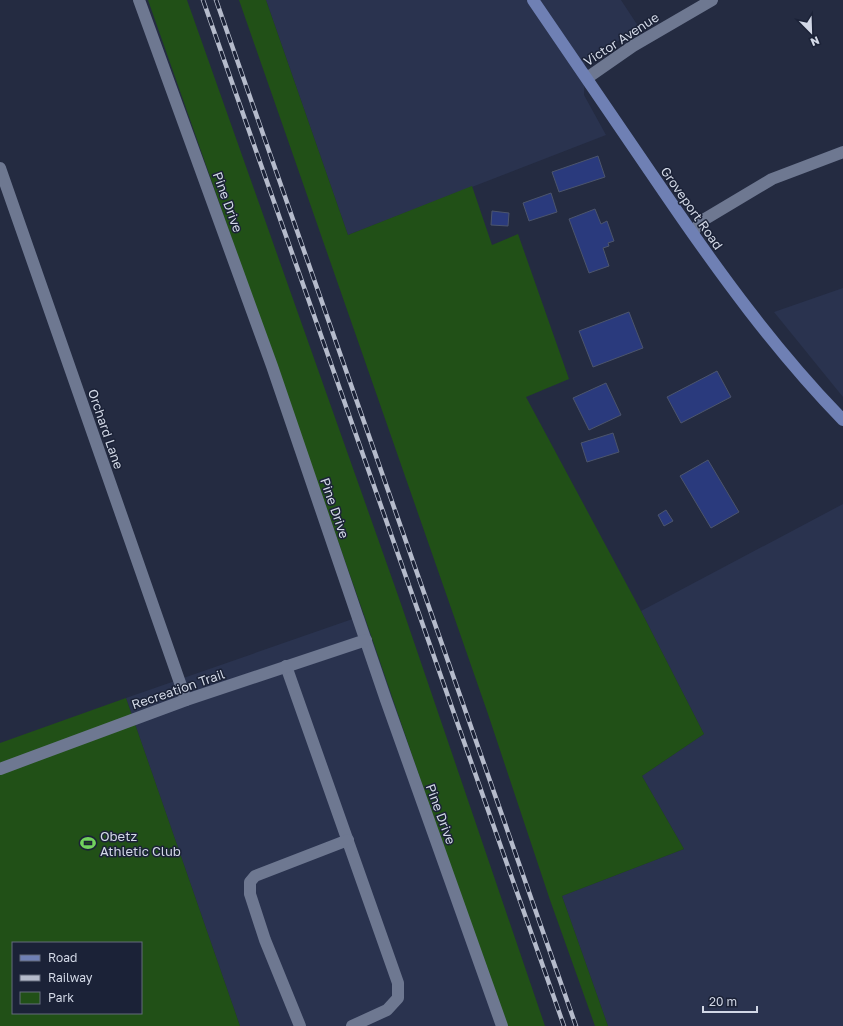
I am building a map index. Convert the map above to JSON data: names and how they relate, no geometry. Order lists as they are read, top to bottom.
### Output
{
  "streets": {
    "main road": ["Groveport Road"],
    "street": [
      "Victor Avenue",
      "Pine Drive",
      "Orchard Lane",
      "Recreation Trail"
    ]
  },
  "crossings": [
    ["Victor Avenue", "Groveport Road"],
    ["Pine Drive", "Recreation Trail"],
    ["Orchard Lane", "Recreation Trail"]
  ],
  "places": {
    "sports": ["Obetz Athletic Club"]
  },
  "legend": ["Road", "Railway", "Park"],
  "scale_bar": "20 m",
  "north": "bottom right"
}
